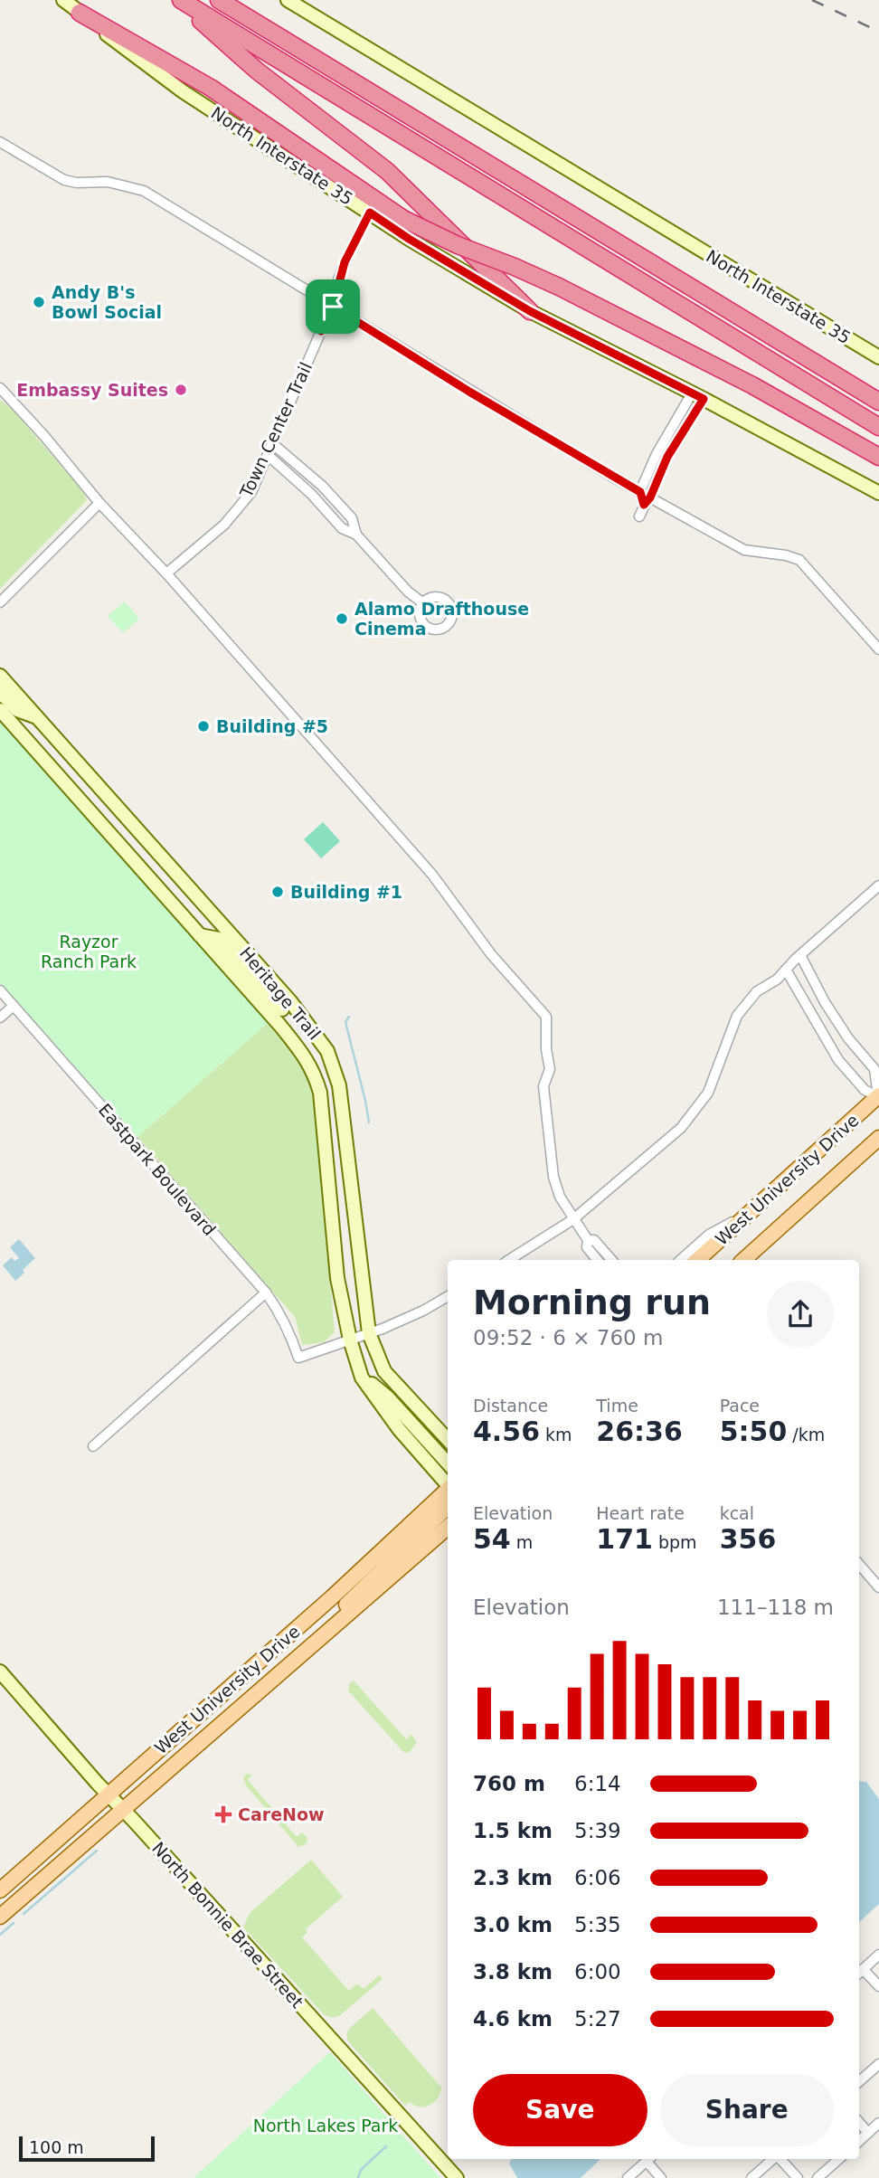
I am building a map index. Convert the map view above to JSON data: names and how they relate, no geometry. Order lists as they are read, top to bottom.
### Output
{
  "streets": {
    "main road": [
      "North Interstate 35",
      "Heritage Trail",
      "West University Drive",
      "North Bonnie Brae Street"
    ],
    "street": ["Town Center Trail", "Eastpark Boulevard"]
  },
  "crossings": [
    ["North Interstate 35", "Town Center Trail"],
    ["Heritage Trail", "Eastpark Boulevard"],
    ["West University Drive", "North Bonnie Brae Street"]
  ],
  "parks": ["Rayzor Ranch Park", "North Lakes Park"],
  "places": {
    "other": [
      "Andy B's Bowl Social",
      "Embassy Suites",
      "Alamo Drafthouse Cinema",
      "Building #5",
      "Building #1"
    ],
    "health": ["CareNow"]
  },
  "scale_bar": "100 m",
  "page": {
    "heading": ["Morning run", "09:52 · 6 × 760 m"],
    "stats": [
      ["Distance", "4.56 km"],
      ["Time", "26:36"],
      ["Pace", "5:50 /km"],
      ["Elevation", "54 m"],
      ["Heart rate", "171 bpm"],
      ["kcal", "356"]
    ],
    "chart": ["Elevation", "111–118 m"],
    "list": [
      {
        "name": "760 m",
        "note": "6:14"
      },
      {
        "name": "1.5 km",
        "note": "5:39"
      },
      {
        "name": "2.3 km",
        "note": "6:06"
      },
      {
        "name": "3.0 km",
        "note": "5:35"
      },
      {
        "name": "3.8 km",
        "note": "6:00"
      },
      {
        "name": "4.6 km",
        "note": "5:27"
      }
    ],
    "buttons": ["Save", "Share"],
    "scale": "100 m"
  }
}
